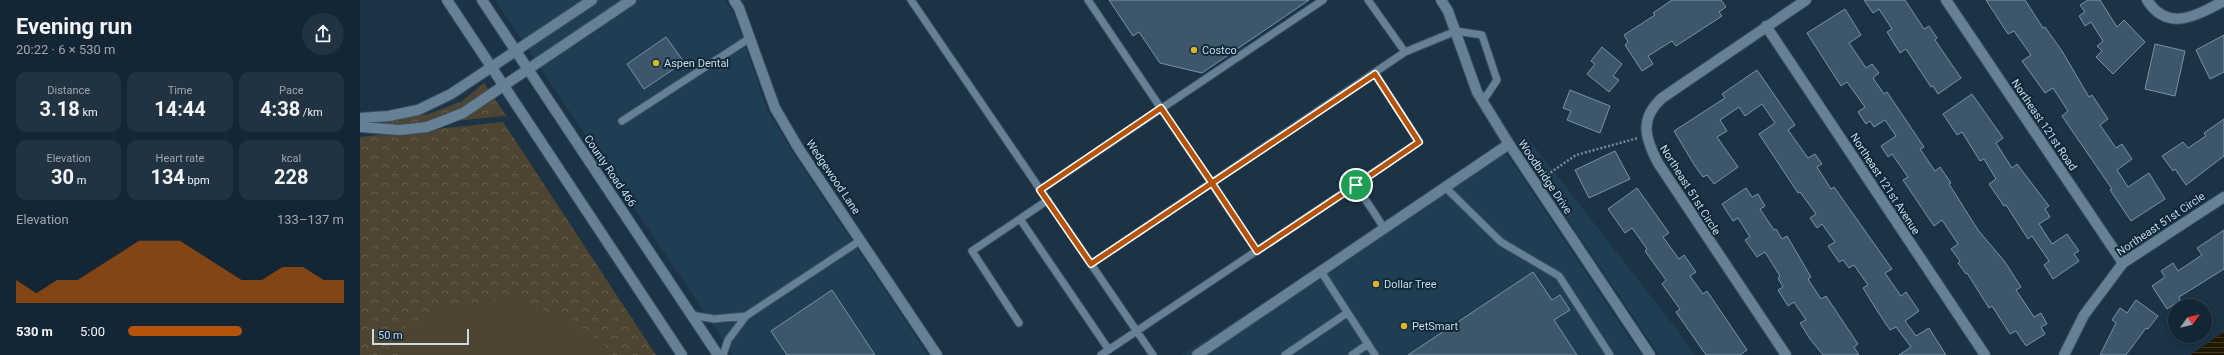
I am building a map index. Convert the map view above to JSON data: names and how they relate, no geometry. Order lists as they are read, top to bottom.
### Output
{
  "streets": {
    "street": [
      "Northeast 121st Road",
      "County Road 466",
      "Wedgewood Lane",
      "Woodbridge Drive",
      "Northeast 121st Avenue",
      "Northeast 51st Circle"
    ]
  },
  "crossings": [
    ["Northeast 121st Road", "Northeast 51st Circle"]
  ],
  "places": [
    "Costco",
    "Aspen Dental",
    "Dollar Tree",
    "PetSmart"
  ],
  "scale_bar": "50 m",
  "north": "top right",
  "page": {
    "heading": ["Evening run", "20:22 · 6 × 530 m"],
    "stats": [
      ["Distance", "3.18 km"],
      ["Time", "14:44"],
      ["Pace", "4:38 /km"],
      ["Elevation", "30 m"],
      ["Heart rate", "134 bpm"],
      ["kcal", "228"]
    ],
    "chart": ["Elevation", "133–137 m"],
    "list": [
      {
        "name": "530 m",
        "note": "5:00"
      }
    ],
    "scale": "50 m"
  }
}
